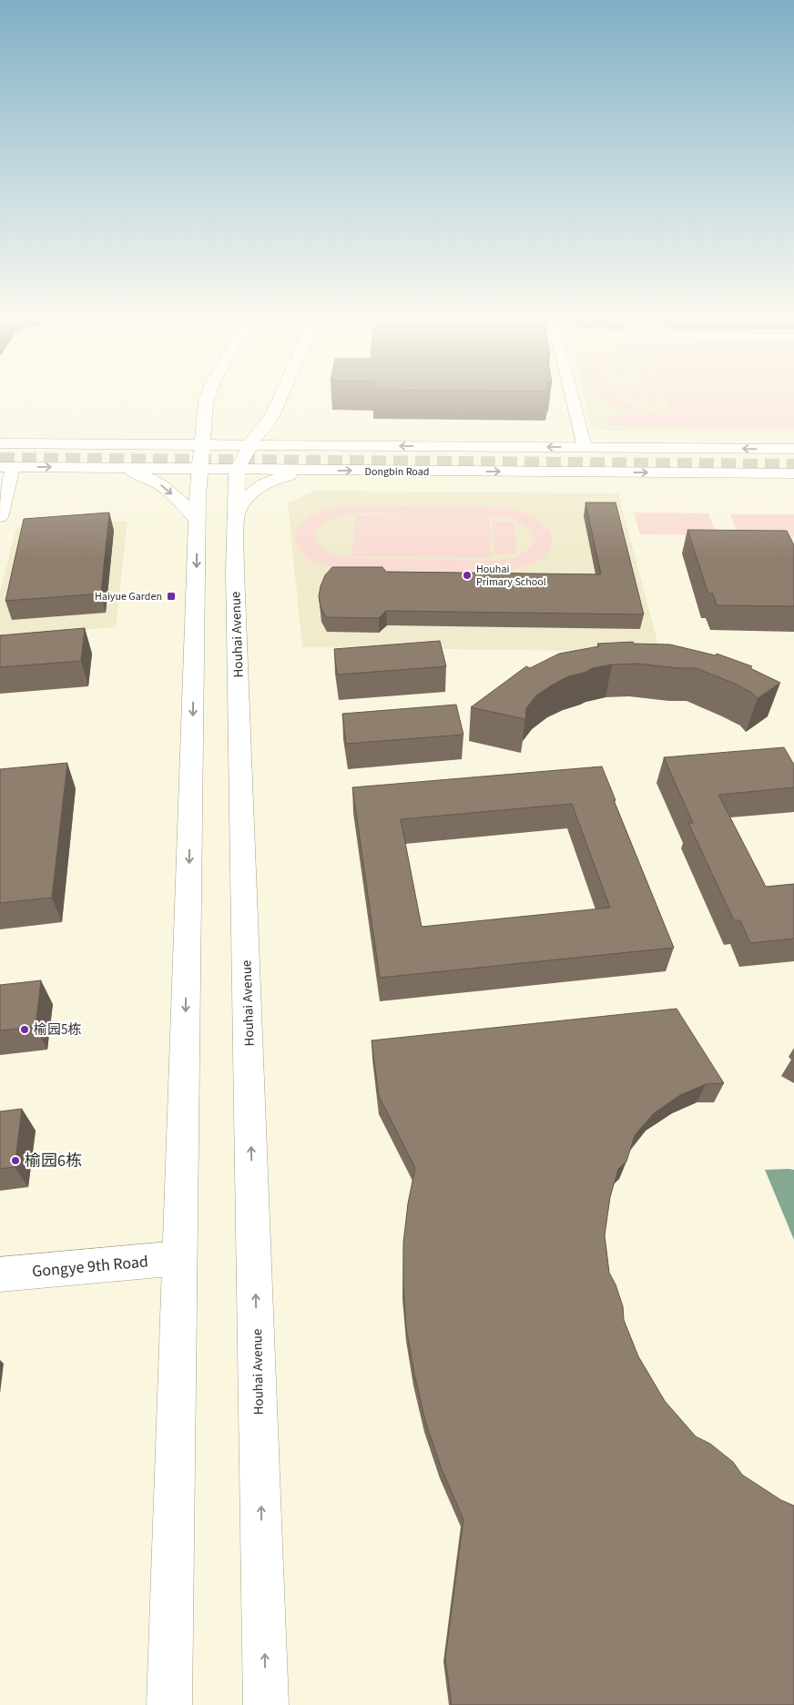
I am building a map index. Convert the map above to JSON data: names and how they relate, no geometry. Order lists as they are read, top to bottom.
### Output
{
  "streets": {
    "main road": ["Dongbin Road", "Houhai Avenue", "Gongye 9th Road"]
  },
  "crossings": [
    ["Dongbin Road", "Houhai Avenue"]
  ],
  "places": {
    "other": ["Houhai Primary School", "榆园5栋", "榆园6栋"],
    "transit": ["Haiyue Garden"]
  }
}
